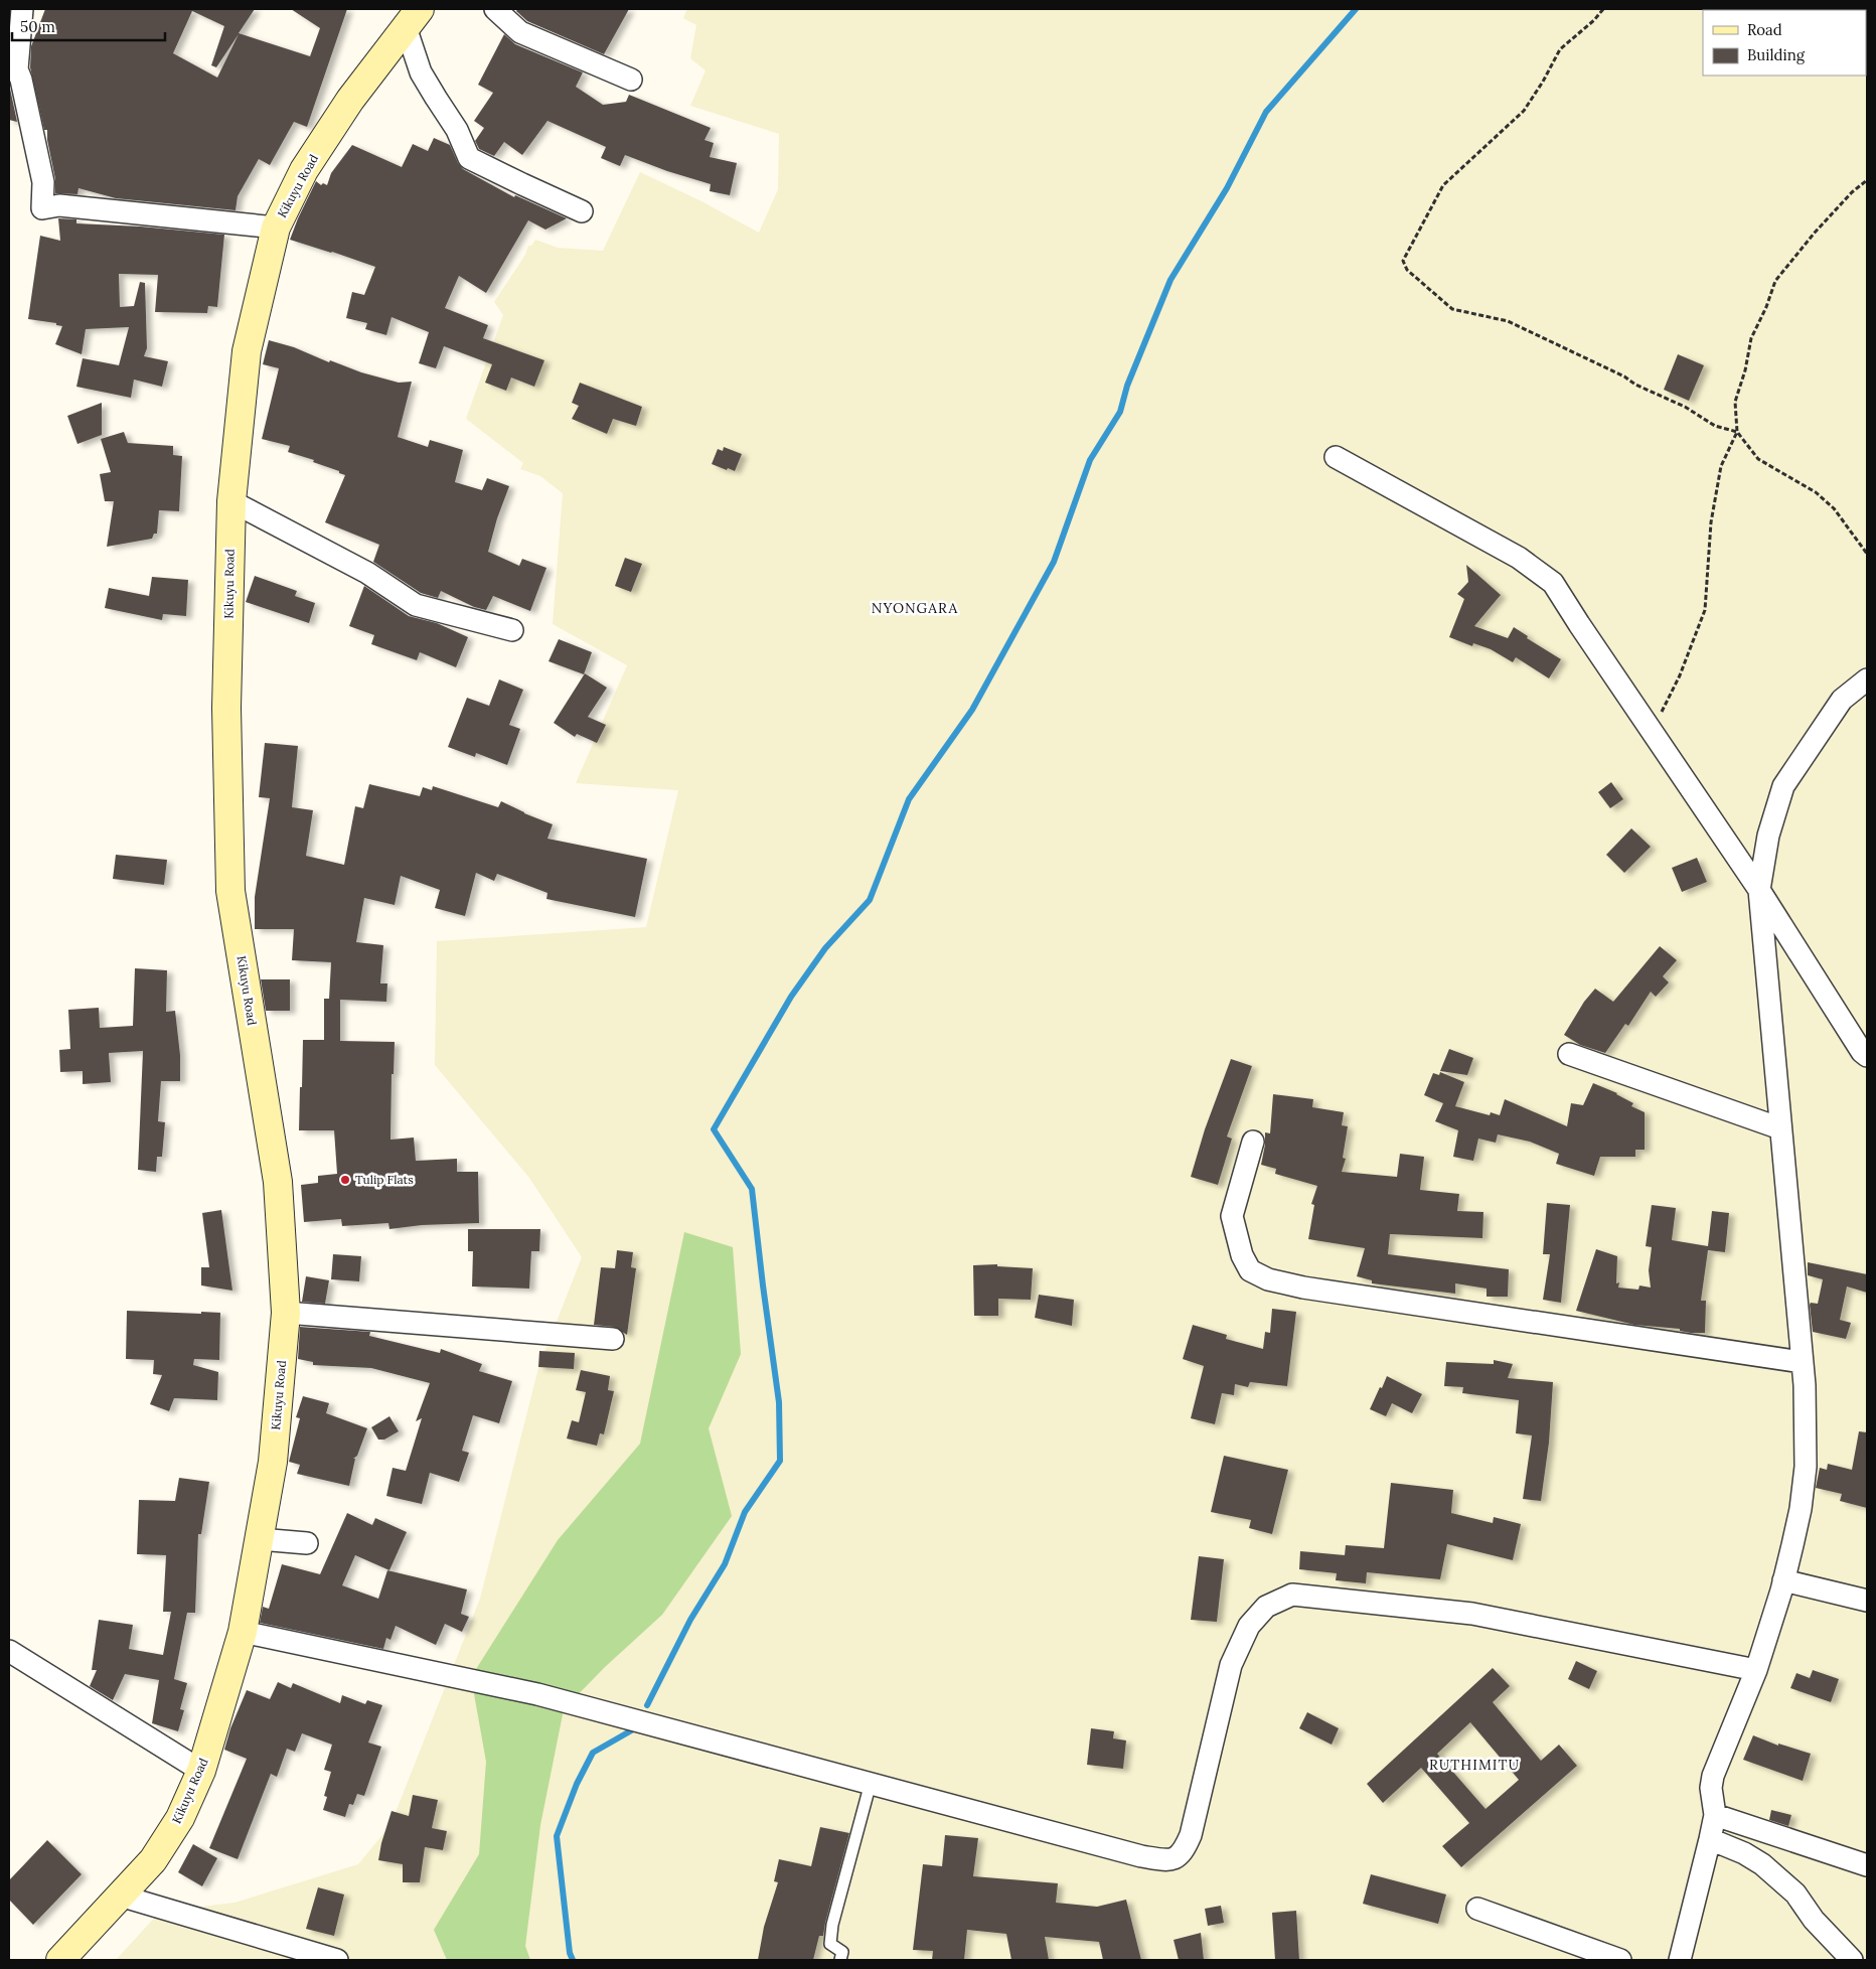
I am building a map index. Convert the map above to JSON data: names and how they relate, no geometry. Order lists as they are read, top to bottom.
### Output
{
  "streets": {
    "main road": ["Kikuyu Road"]
  },
  "districts": ["NYONGARA", "RUTHIMITU"],
  "places": ["Tulip Flats"],
  "legend": ["Road", "Building"],
  "scale_bar": "50 m"
}
